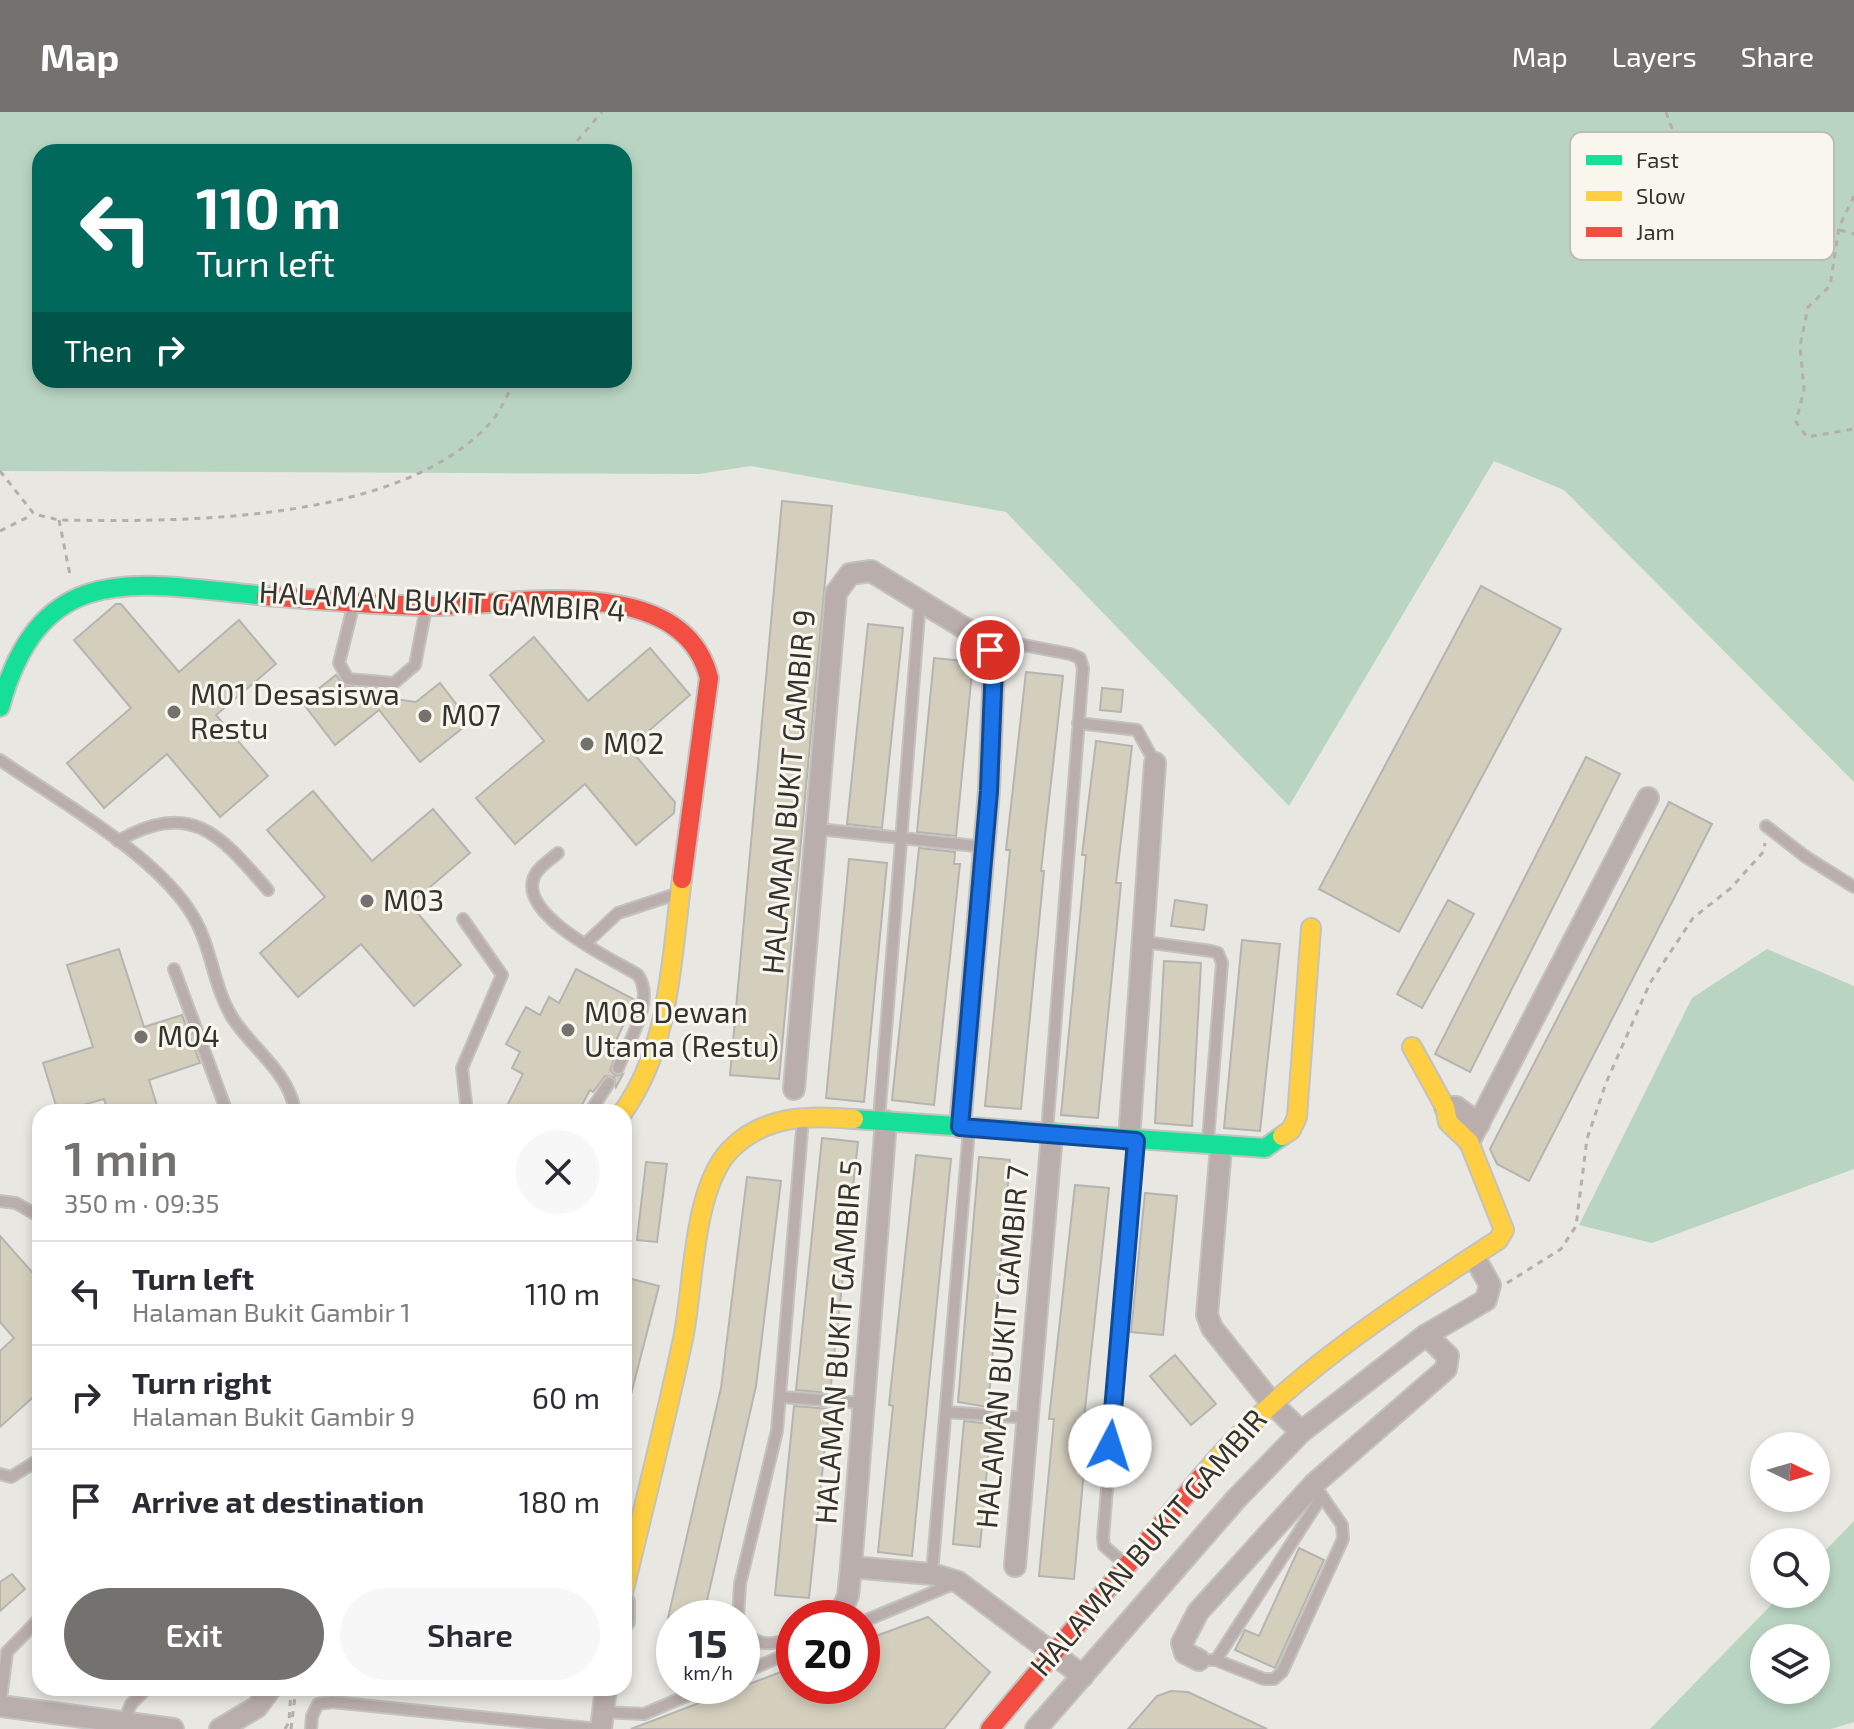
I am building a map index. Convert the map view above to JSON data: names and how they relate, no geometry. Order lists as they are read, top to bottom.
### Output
{
  "streets": {
    "street": [
      "HALAMAN BUKIT GAMBIR 4",
      "HALAMAN BUKIT GAMBIR 9",
      "HALAMAN BUKIT GAMBIR 5",
      "HALAMAN BUKIT GAMBIR 7",
      "HALAMAN BUKIT GAMBIR"
    ]
  },
  "crossings": [
    ["HALAMAN BUKIT GAMBIR 5", "HALAMAN BUKIT GAMBIR"]
  ],
  "places": [
    "M01 Desasiswa Restu",
    "M07",
    "M02",
    "M03",
    "M08 Dewan Utama (Restu)",
    "M04"
  ],
  "legend": ["Fast", "Slow", "Jam"],
  "north": "right",
  "page": {
    "header": "Map",
    "nav": ["Map", "Layers", "Share"],
    "turn": ["110 m", "Turn left"],
    "then": "Then",
    "heading": ["1 min", "350 m · 09:35"],
    "list": [
      {
        "name": "Turn left",
        "note": "Halaman Bukit Gambir 1",
        "value": "110 m"
      },
      {
        "name": "Turn right",
        "note": "Halaman Bukit Gambir 9",
        "value": "60 m"
      },
      {
        "name": "Arrive at destination",
        "value": "180 m"
      }
    ],
    "buttons": ["Exit", "Share"],
    "speed": "15 km/h",
    "limit": "20"
  }
}
